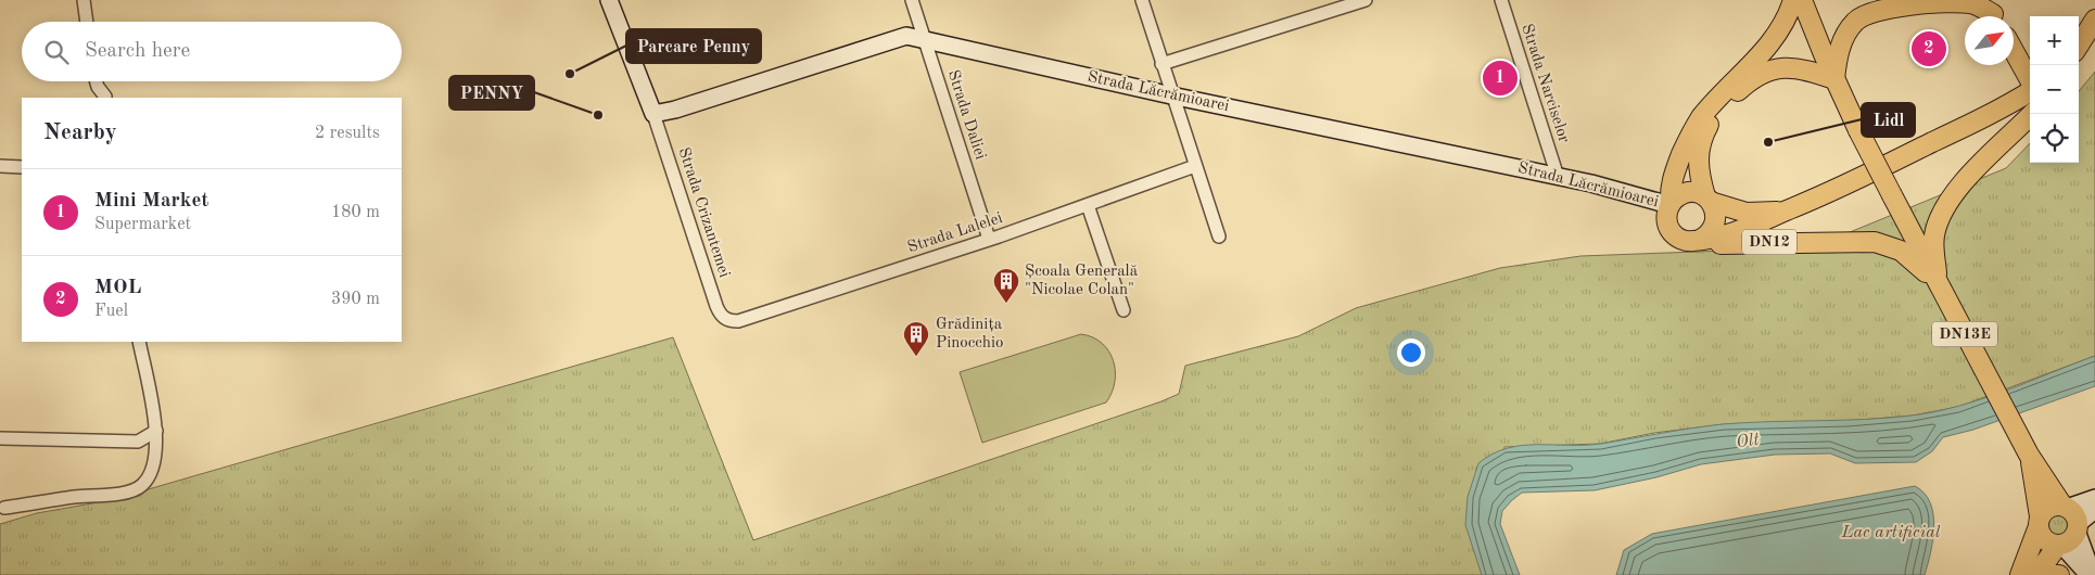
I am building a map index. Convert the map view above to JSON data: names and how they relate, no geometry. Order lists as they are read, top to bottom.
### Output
{
  "streets": {
    "main road": ["Strada Lăcrămioarei", "DN12", "DN13E"],
    "street": [
      "Strada Narciselor",
      "Strada Daliei",
      "Strada Crizantemei",
      "Strada Lalelei"
    ]
  },
  "crossings": [
    ["Strada Narciselor", "Strada Lăcrămioarei"],
    ["Strada Lăcrămioarei", "Strada Daliei"],
    ["Strada Lăcrămioarei", "Strada Crizantemei"],
    ["Strada Lăcrămioarei", "DN12"],
    ["Strada Daliei", "Strada Lalelei"],
    ["Strada Crizantemei", "Strada Lalelei"],
    ["DN12", "DN13E"]
  ],
  "water": ["Olt", "Lac artificial"],
  "places": {
    "other": ["Parcare Penny", "PENNY", "Lidl"],
    "building": ["Școala Generală \"Nicolae Colan\"", "Grădinița Pinocchio"]
  },
  "north": "top right",
  "page": {
    "map_buttons": ["+", "−"],
    "search": "Search here",
    "pins": ["2", "1"],
    "heading": ["Nearby", "2 results"],
    "list": [
      {
        "mark": "1",
        "name": "Mini Market",
        "note": "Supermarket",
        "value": "180 m"
      },
      {
        "mark": "2",
        "name": "MOL",
        "note": "Fuel",
        "value": "390 m"
      }
    ]
  }
}
